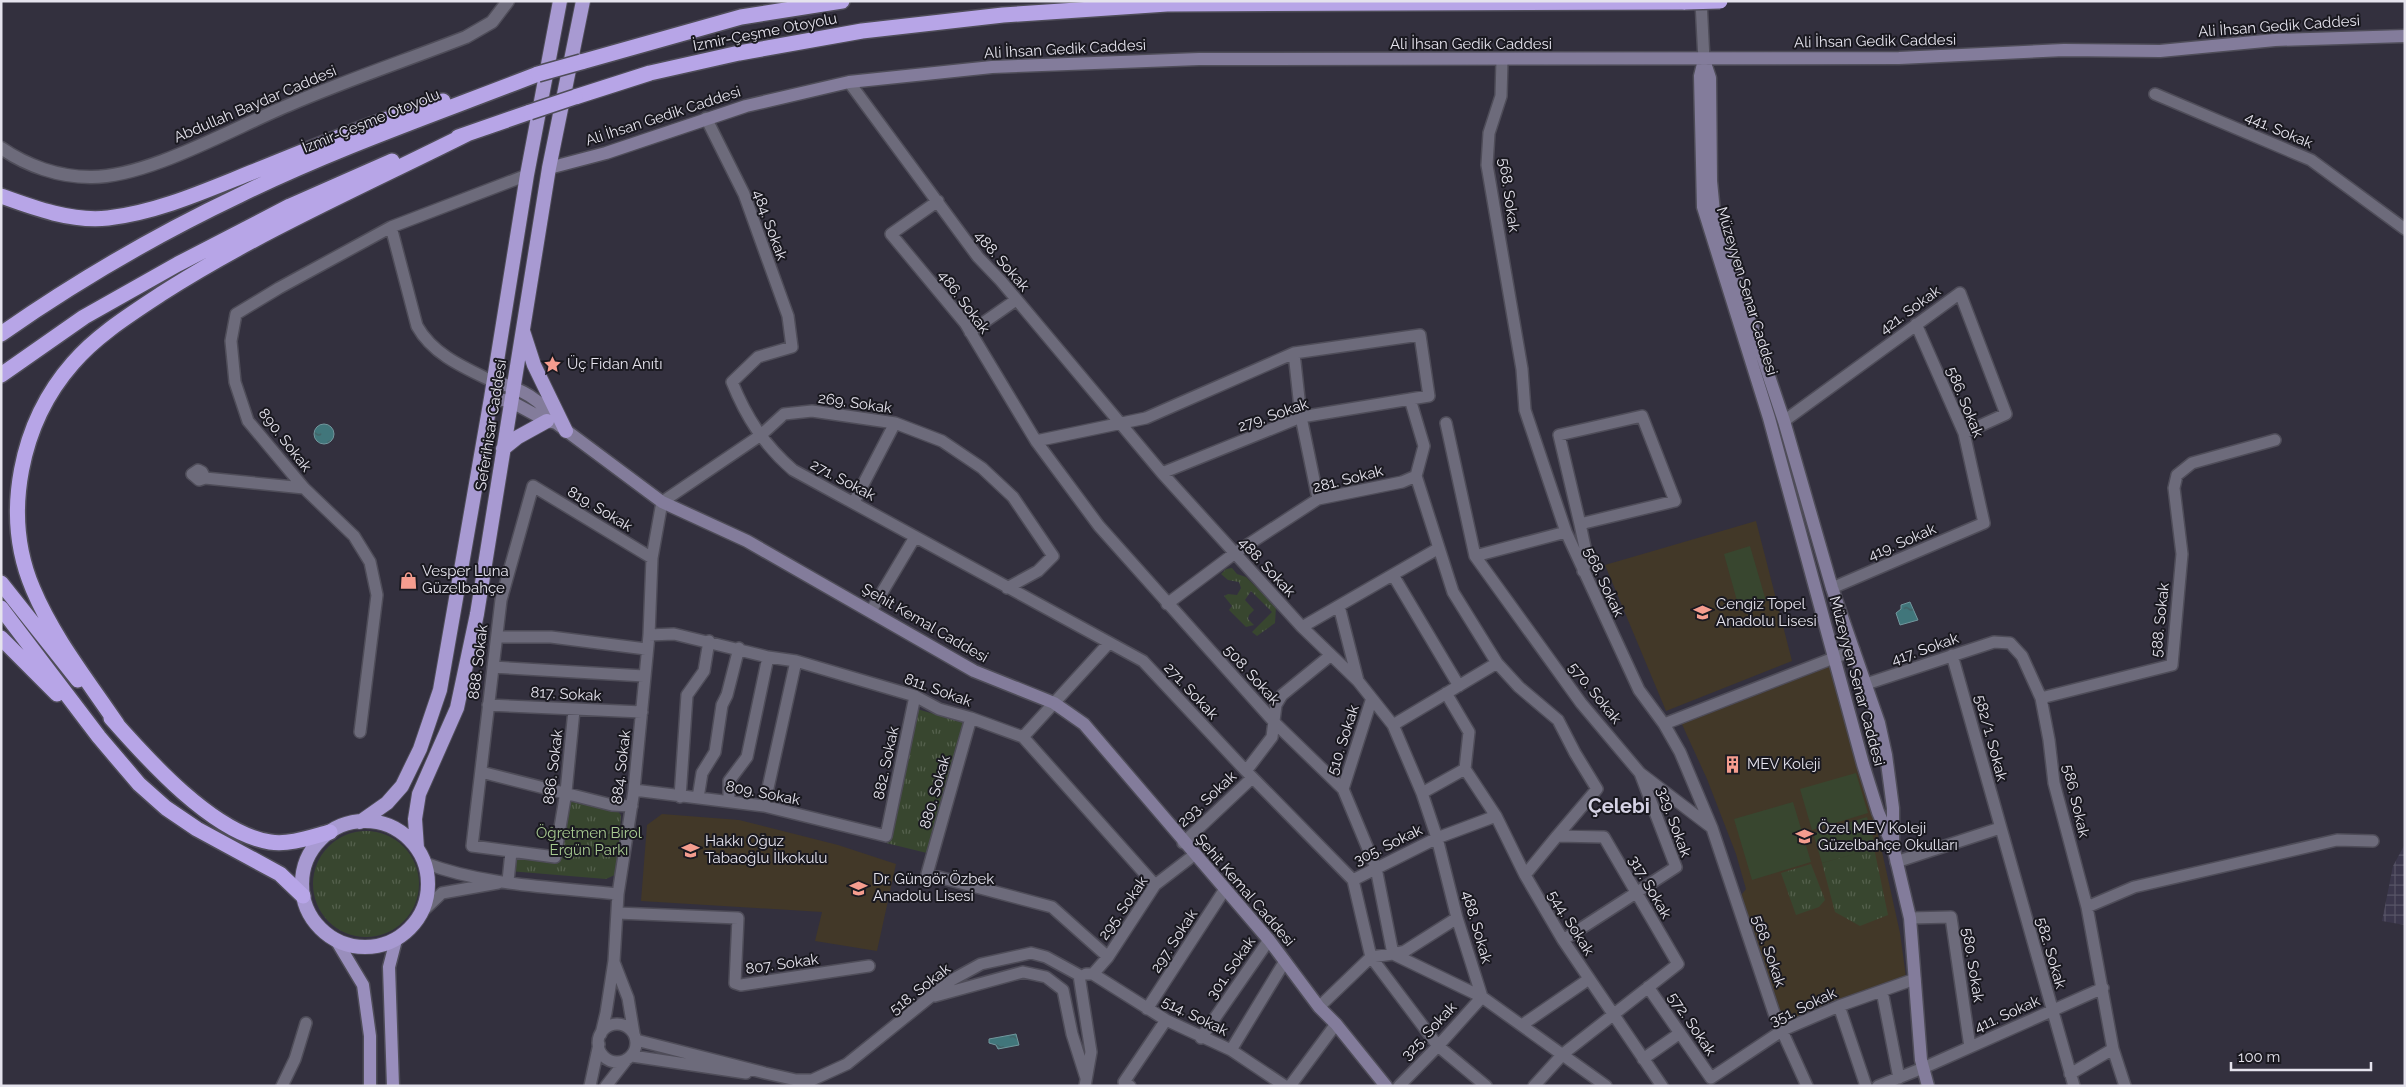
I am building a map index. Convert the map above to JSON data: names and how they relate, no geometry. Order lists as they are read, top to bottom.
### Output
{
  "streets": {
    "highway": ["İzmir-Çeşme Otoyolu", "Seferihisar Caddesi"],
    "main road": ["Ali İhsan Gedik Caddesi", "Müzeyyen Senar Caddesi", "Şehit Kemal Caddesi"],
    "street": [
      "Abdullah Baydar Caddesi",
      "441. Sokak",
      "568. Sokak",
      "484. Sokak",
      "488. Sokak",
      "486. Sokak",
      "421. Sokak",
      "586. Sokak",
      "269. Sokak",
      "279. Sokak",
      "890. Sokak",
      "281. Sokak",
      "271. Sokak",
      "819. Sokak",
      "419. Sokak",
      "588. Sokak",
      "417. Sokak",
      "888. Sokak",
      "508. Sokak",
      "811. Sokak",
      "570. Sokak",
      "817. Sokak",
      "582/1. Sokak",
      "510. Sokak",
      "882. Sokak",
      "886. Sokak",
      "884. Sokak",
      "880. Sokak",
      "809. Sokak",
      "293. Sokak",
      "329. Sokak",
      "305. Sokak",
      "317. Sokak",
      "295. Sokak",
      "544. Sokak",
      "297. Sokak",
      "582. Sokak",
      "807. Sokak",
      "580. Sokak",
      "301. Sokak",
      "518. Sokak",
      "351. Sokak",
      "411. Sokak",
      "514. Sokak",
      "572. Sokak",
      "325. Sokak"
    ]
  },
  "crossings": [
    ["Ali İhsan Gedik Caddesi", "568. Sokak"],
    ["Ali İhsan Gedik Caddesi", "484. Sokak"],
    ["Ali İhsan Gedik Caddesi", "488. Sokak"],
    ["Ali İhsan Gedik Caddesi", "Müzeyyen Senar Caddesi"],
    ["Ali İhsan Gedik Caddesi", "Seferihisar Caddesi"],
    ["568. Sokak", "570. Sokak"],
    ["568. Sokak", "351. Sokak"],
    ["484. Sokak", "271. Sokak"],
    ["488. Sokak", "486. Sokak"],
    ["488. Sokak", "279. Sokak"],
    ["488. Sokak", "281. Sokak"],
    ["488. Sokak", "510. Sokak"],
    ["488. Sokak", "293. Sokak"],
    ["488. Sokak", "305. Sokak"],
    ["488. Sokak", "325. Sokak"],
    ["Müzeyyen Senar Caddesi", "421. Sokak"],
    ["Müzeyyen Senar Caddesi", "419. Sokak"],
    ["Müzeyyen Senar Caddesi", "417. Sokak"],
    ["Müzeyyen Senar Caddesi", "580. Sokak"],
    ["Müzeyyen Senar Caddesi", "351. Sokak"],
    ["Müzeyyen Senar Caddesi", "411. Sokak"],
    ["486. Sokak", "508. Sokak"],
    ["421. Sokak", "586. Sokak"],
    ["586. Sokak", "419. Sokak"],
    ["586. Sokak", "588. Sokak"],
    ["586. Sokak", "417. Sokak"],
    ["586. Sokak", "411. Sokak"],
    ["269. Sokak", "271. Sokak"],
    ["269. Sokak", "Şehit Kemal Caddesi"],
    ["269. Sokak", "884. Sokak"],
    ["Seferihisar Caddesi", "890. Sokak"],
    ["Seferihisar Caddesi", "Şehit Kemal Caddesi"],
    ["281. Sokak", "508. Sokak"],
    ["271. Sokak", "293. Sokak"],
    ["271. Sokak", "305. Sokak"],
    ["819. Sokak", "888. Sokak"],
    ["819. Sokak", "884. Sokak"],
    ["Şehit Kemal Caddesi", "884. Sokak"],
    ["Şehit Kemal Caddesi", "293. Sokak"],
    ["Şehit Kemal Caddesi", "295. Sokak"],
    ["Şehit Kemal Caddesi", "297. Sokak"],
    ["Şehit Kemal Caddesi", "301. Sokak"],
    ["417. Sokak", "582/1. Sokak"],
    ["888. Sokak", "817. Sokak"],
    ["888. Sokak", "886. Sokak"],
    ["508. Sokak", "510. Sokak"],
    ["508. Sokak", "293. Sokak"],
    ["508. Sokak", "305. Sokak"],
    ["811. Sokak", "882. Sokak"],
    ["811. Sokak", "884. Sokak"],
    ["811. Sokak", "880. Sokak"],
    ["811. Sokak", "295. Sokak"],
    ["570. Sokak", "329. Sokak"],
    ["817. Sokak", "886. Sokak"],
    ["817. Sokak", "884. Sokak"],
    ["582/1. Sokak", "582. Sokak"],
    ["882. Sokak", "809. Sokak"],
    ["884. Sokak", "809. Sokak"],
    ["884. Sokak", "807. Sokak"],
    ["884. Sokak", "518. Sokak"],
    ["880. Sokak", "295. Sokak"],
    ["329. Sokak", "317. Sokak"],
    ["329. Sokak", "544. Sokak"],
    ["305. Sokak", "544. Sokak"],
    ["317. Sokak", "544. Sokak"],
    ["317. Sokak", "572. Sokak"],
    ["295. Sokak", "514. Sokak"],
    ["297. Sokak", "514. Sokak"],
    ["582. Sokak", "411. Sokak"],
    ["580. Sokak", "411. Sokak"],
    ["301. Sokak", "514. Sokak"],
    ["351. Sokak", "572. Sokak"]
  ],
  "districts": ["Çelebi"],
  "parks": ["Öğretmen Birol Ergün Parkı"],
  "places": {
    "place": ["Üç Fidan Anıtı"],
    "shop": ["Vesper Luna Güzelbahçe"],
    "school or university": [
      "Cengiz Topel Anadolu Lisesi",
      "Özel MEV Koleji Güzelbahçe Okulları",
      "Hakkı Oğuz Tabaoğlu İlkokulu",
      "Dr. Güngör Özbek Anadolu Lisesi"
    ],
    "building": ["MEV Koleji"]
  },
  "scale_bar": "100 m"
}
